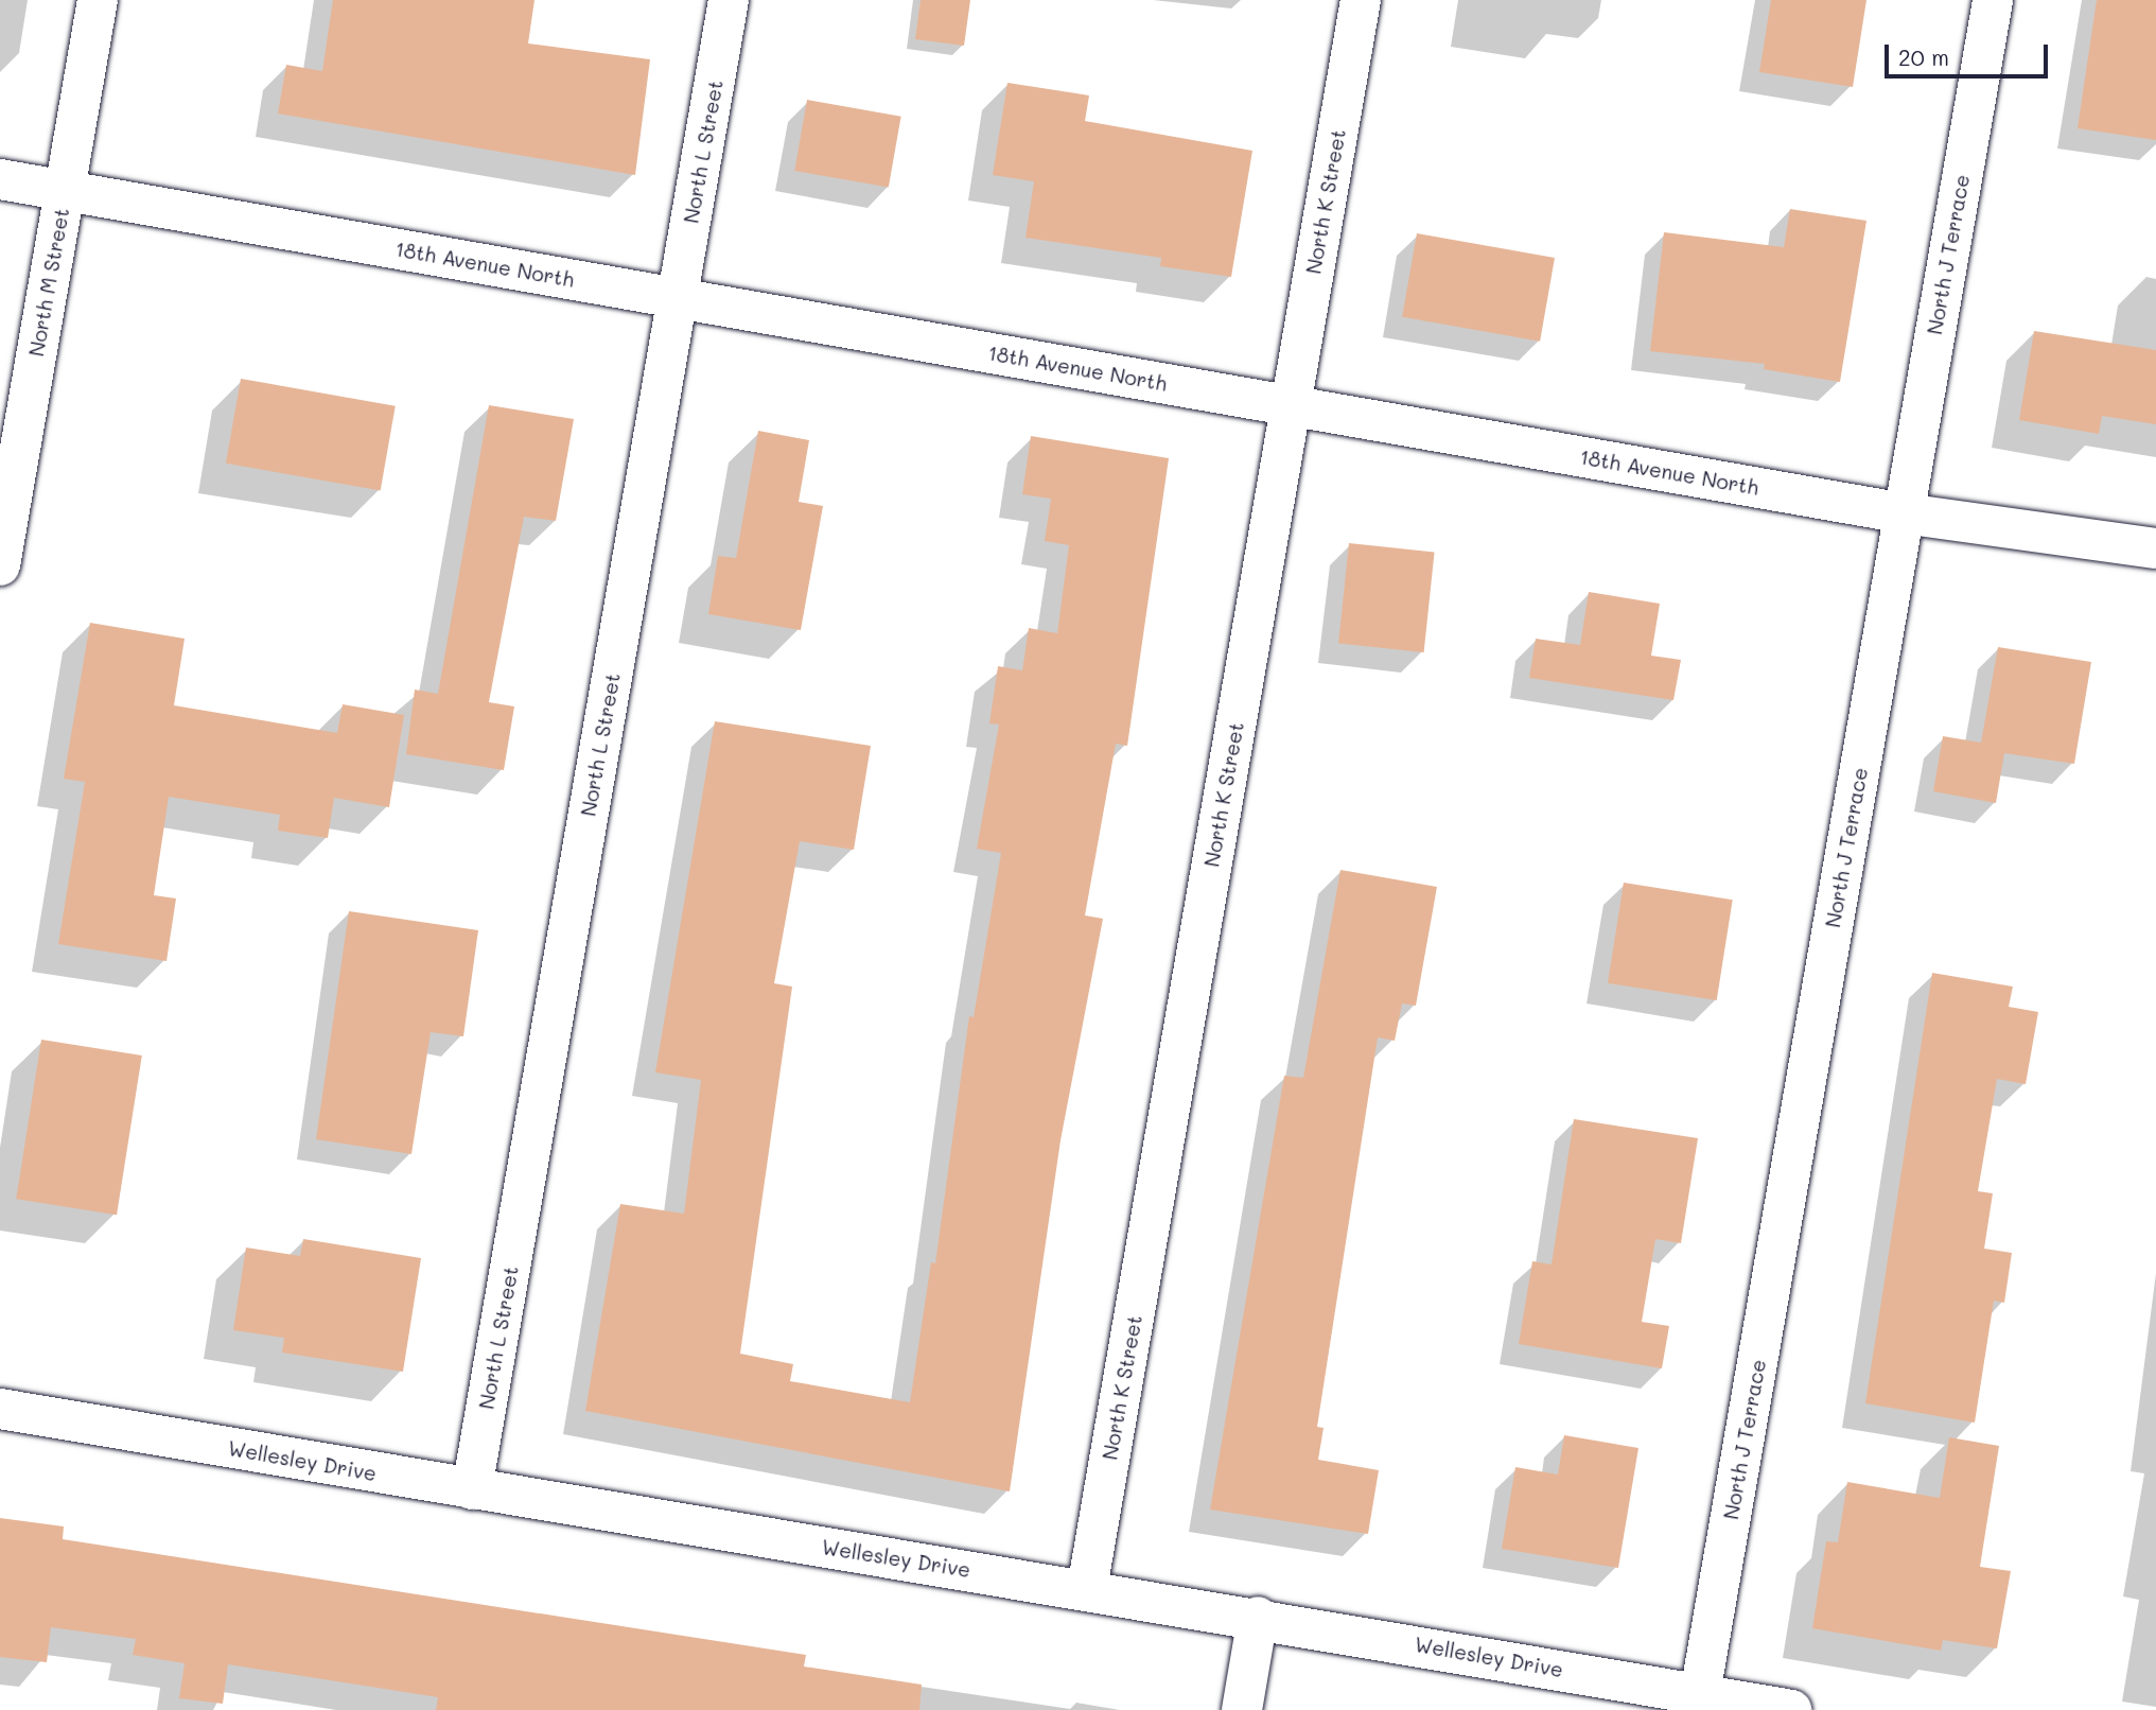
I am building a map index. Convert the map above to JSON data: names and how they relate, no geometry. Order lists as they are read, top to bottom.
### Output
{
  "streets": {
    "street": [
      "North L Street",
      "North K Street",
      "North J Terrace",
      "18th Avenue North",
      "North M Street",
      "Wellesley Drive"
    ]
  },
  "crossings": [
    ["North L Street", "18th Avenue North"],
    ["North L Street", "Wellesley Drive"],
    ["North K Street", "18th Avenue North"],
    ["North K Street", "Wellesley Drive"],
    ["North J Terrace", "18th Avenue North"],
    ["North J Terrace", "Wellesley Drive"],
    ["18th Avenue North", "North M Street"]
  ],
  "scale_bar": "20 m"
}
